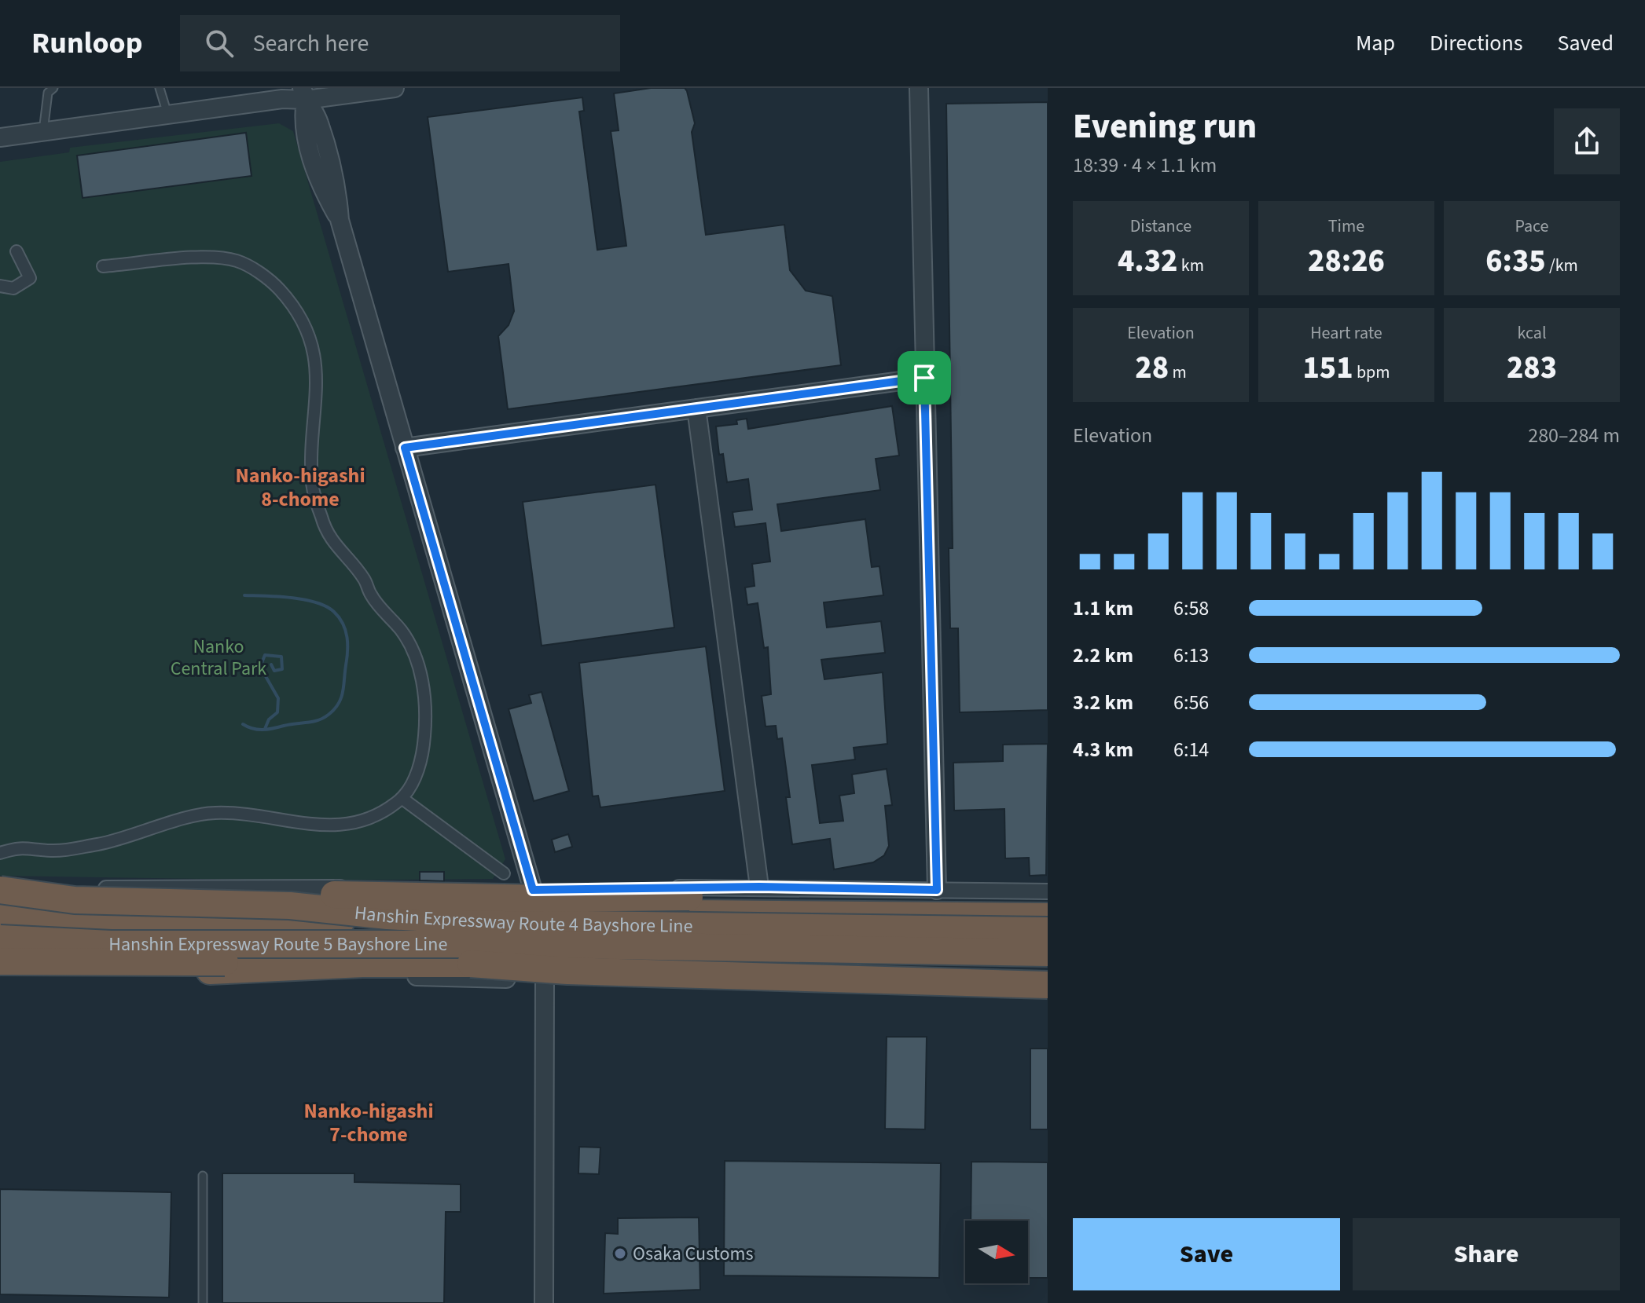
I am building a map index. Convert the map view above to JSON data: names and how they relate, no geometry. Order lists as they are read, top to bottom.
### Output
{
  "streets": {
    "highway": ["Hanshin Expressway Route 4 Bayshore Line", "Hanshin Expressway Route 5 Bayshore Line"]
  },
  "districts": ["Nanko-higashi 8-chome", "Nanko-higashi 7-chome"],
  "parks": ["Nanko Central Park"],
  "places": ["Osaka Customs"],
  "north": "right",
  "page": {
    "header": "Runloop",
    "search": "Search here",
    "nav": ["Map", "Directions", "Saved"],
    "heading": ["Evening run", "18:39 · 4 × 1.1 km"],
    "stats": [
      ["Distance", "4.32 km"],
      ["Time", "28:26"],
      ["Pace", "6:35 /km"],
      ["Elevation", "28 m"],
      ["Heart rate", "151 bpm"],
      ["kcal", "283"]
    ],
    "chart": ["Elevation", "280–284 m"],
    "list": [
      {
        "name": "1.1 km",
        "note": "6:58"
      },
      {
        "name": "2.2 km",
        "note": "6:13"
      },
      {
        "name": "3.2 km",
        "note": "6:56"
      },
      {
        "name": "4.3 km",
        "note": "6:14"
      }
    ],
    "buttons": ["Save", "Share"]
  }
}
